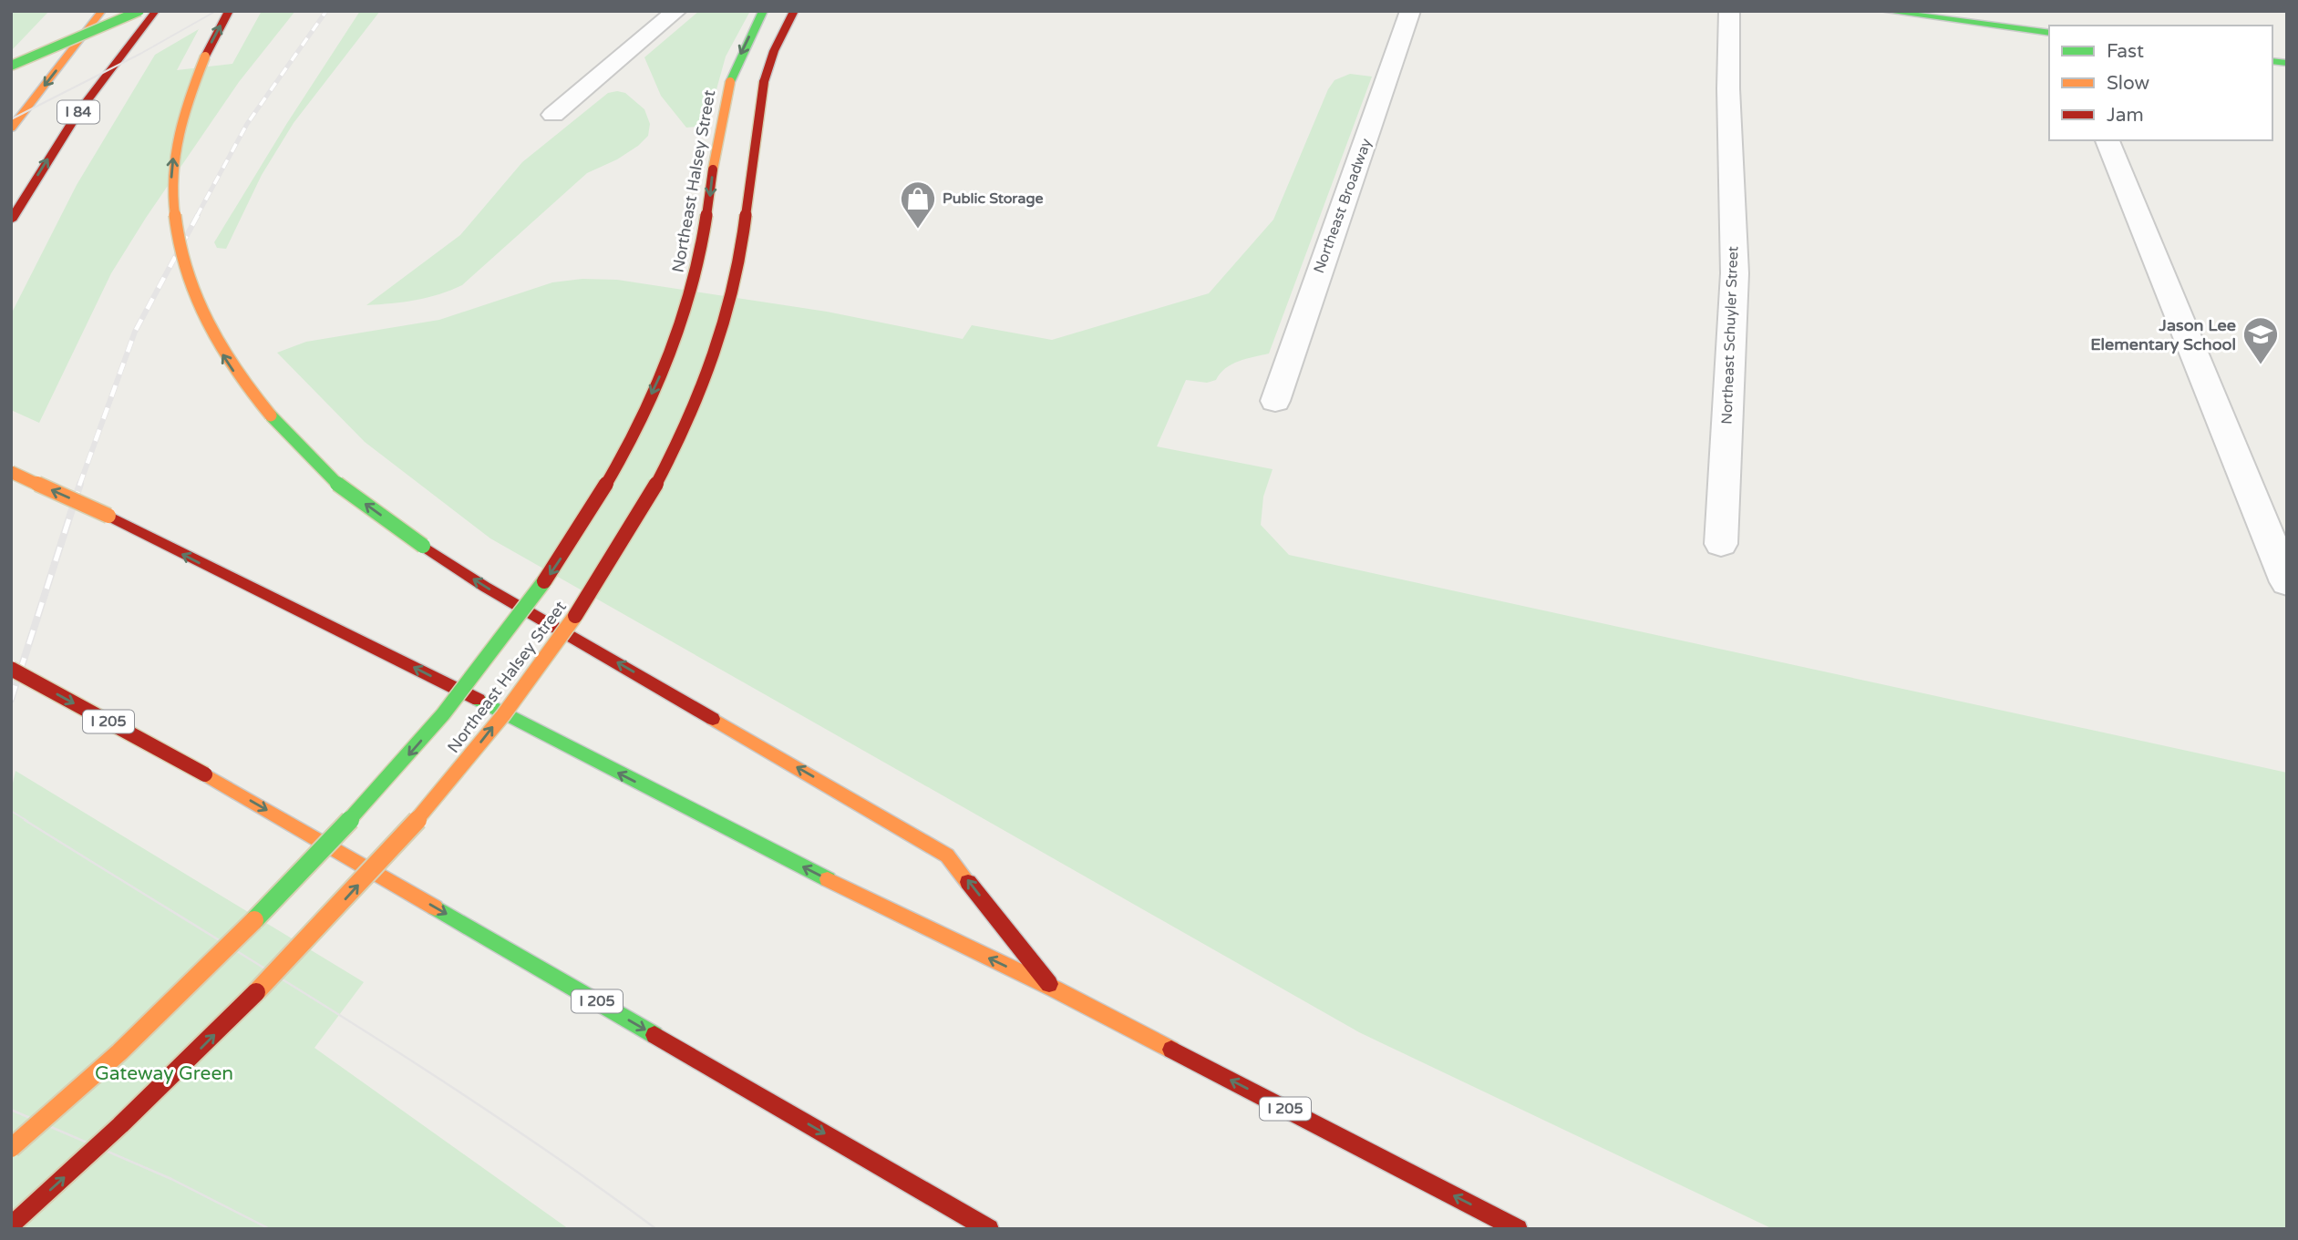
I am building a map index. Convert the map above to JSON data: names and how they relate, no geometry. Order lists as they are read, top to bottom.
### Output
{
  "streets": {
    "main road": ["I 84", "Northeast Halsey Street", "I 205"],
    "street": ["Northeast Broadway", "Northeast Schuyler Street"]
  },
  "parks": ["Gateway Green"],
  "places": {
    "shop": ["Public Storage"],
    "school or university": ["Jason Lee Elementary School"]
  },
  "legend": ["Fast", "Slow", "Jam"]
}
